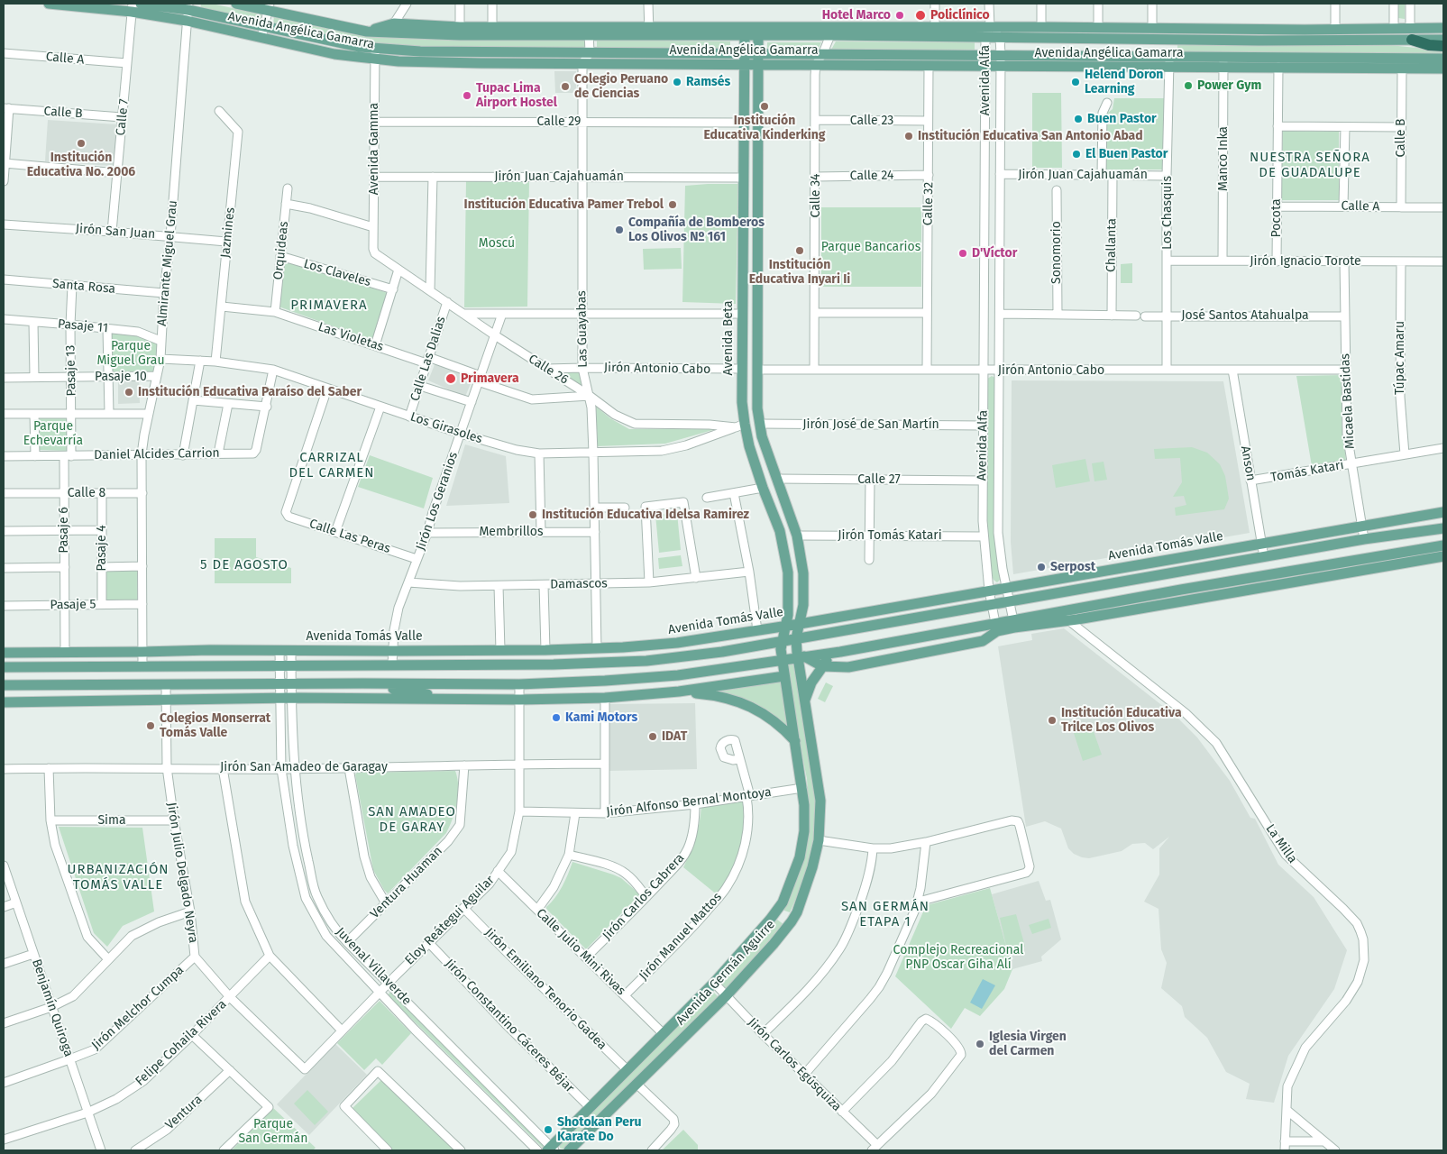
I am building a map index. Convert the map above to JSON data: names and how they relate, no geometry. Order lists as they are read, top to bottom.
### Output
{
  "streets": {
    "main road": [
      "Avenida Angélica Gamarra",
      "Avenida Beta",
      "Avenida Tomás Valle",
      "Avenida Germán Aguirre"
    ],
    "street": [
      "Calle A",
      "Avenida Alfa",
      "Calle B",
      "Calle 7",
      "Calle 23",
      "Calle 29",
      "Avenida Gamma",
      "Manco Inka",
      "Jirón Juan Cajahuamán",
      "Calle 24",
      "Calle 34",
      "Calle 32",
      "Los Chasquis",
      "Pocota",
      "Jirón San Juan",
      "Jazmines",
      "Challanta",
      "Orquideas",
      "Sonomorio",
      "Jirón Ignacio Torote",
      "Almirante Miguel Grau",
      "Los Claveles",
      "Santa Rosa",
      "José Santos Atahualpa",
      "Pasaje 11",
      "Las Guayabas",
      "Las Violetas",
      "Túpac Amaru",
      "Calle Las Dalias",
      "Jirón Antonio Cabo",
      "Calle 26",
      "Pasaje 13",
      "Pasaje 10",
      "Micaela Bastidas",
      "Jirón José de San Martín",
      "Los Girasoles",
      "Daniel Alcides Carrion",
      "Anson",
      "Tomás Katari",
      "Calle 27",
      "Calle 8",
      "Jirón Los Geranios",
      "Pasaje 6",
      "Membrillos",
      "Jirón Tomás Katari",
      "Calle Las Peras",
      "Pasaje 4",
      "Damascos",
      "Pasaje 5",
      "Jirón San Amadeo de Garagay",
      "Jirón Alfonso Bernal Montoya",
      "Sima",
      "La Milla",
      "Jirón Julio Delgado Neyra",
      "Ventura Huaman",
      "Jirón Carlos Cabrera",
      "Eloy Reátegui Aguilar",
      "Jirón Manuel Mattos",
      "Calle Julio Mini Rivas",
      "Juvenal Villaverde",
      "Jirón Emiliano Tenorio Gadea",
      "Benjamín Quiroga",
      "Jirón Melchor Cumpa",
      "Jirón Constantino Cáceres Béjar",
      "Felipe Cohaila Rivera",
      "Jirón Carlos Egúsquiza",
      "Ventura"
    ]
  },
  "crossings": [
    ["Avenida Angélica Gamarra", "Avenida Alfa"],
    ["Avenida Angélica Gamarra", "Calle B"],
    ["Avenida Angélica Gamarra", "Calle 7"],
    ["Avenida Angélica Gamarra", "Avenida Gamma"],
    ["Avenida Angélica Gamarra", "Manco Inka"],
    ["Avenida Angélica Gamarra", "Calle 34"],
    ["Avenida Angélica Gamarra", "Calle 32"],
    ["Avenida Angélica Gamarra", "Los Chasquis"],
    ["Avenida Angélica Gamarra", "Pocota"],
    ["Avenida Angélica Gamarra", "Almirante Miguel Grau"],
    ["Avenida Angélica Gamarra", "Las Guayabas"],
    ["Avenida Angélica Gamarra", "Avenida Beta"],
    ["Calle A", "Calle B"],
    ["Calle A", "Calle 7"],
    ["Calle A", "Pocota"],
    ["Avenida Alfa", "Jirón Juan Cajahuamán"],
    ["Avenida Alfa", "José Santos Atahualpa"],
    ["Avenida Alfa", "Jirón Antonio Cabo"],
    ["Avenida Alfa", "Jirón José de San Martín"],
    ["Avenida Alfa", "Calle 27"],
    ["Avenida Alfa", "Jirón Tomás Katari"],
    ["Avenida Alfa", "Avenida Tomás Valle"],
    ["Calle B", "Calle 7"],
    ["Calle 7", "Jirón San Juan"],
    ["Calle 23", "Calle 34"],
    ["Calle 23", "Calle 32"],
    ["Calle 29", "Avenida Gamma"],
    ["Calle 29", "Las Guayabas"],
    ["Calle 29", "Avenida Beta"],
    ["Avenida Gamma", "Jirón Juan Cajahuamán"],
    ["Avenida Gamma", "Calle 26"],
    ["Manco Inka", "Jirón Ignacio Torote"],
    ["Jirón Juan Cajahuamán", "Los Chasquis"],
    ["Jirón Juan Cajahuamán", "Challanta"],
    ["Jirón Juan Cajahuamán", "Las Guayabas"],
    ["Jirón Juan Cajahuamán", "Avenida Beta"],
    ["Calle 24", "Calle 34"],
    ["Calle 24", "Calle 32"],
    ["Calle 34", "Jirón Antonio Cabo"],
    ["Calle 32", "Jirón Antonio Cabo"],
    ["Los Chasquis", "Jirón Ignacio Torote"],
    ["Los Chasquis", "José Santos Atahualpa"],
    ["Los Chasquis", "Jirón Antonio Cabo"],
    ["Pocota", "Jirón Ignacio Torote"],
    ["Jirón San Juan", "Jazmines"],
    ["Jirón San Juan", "Almirante Miguel Grau"],
    ["Jazmines", "Las Violetas"],
    ["Jazmines", "Los Girasoles"],
    ["Challanta", "José Santos Atahualpa"],
    ["Orquideas", "Los Claveles"],
    ["Orquideas", "Las Violetas"],
    ["Sonomorio", "José Santos Atahualpa"],
    ["Jirón Ignacio Torote", "Túpac Amaru"],
    ["Jirón Ignacio Torote", "Micaela Bastidas"],
    ["Almirante Miguel Grau", "Santa Rosa"],
    ["Almirante Miguel Grau", "Pasaje 11"],
    ["Almirante Miguel Grau", "Pasaje 10"],
    ["Almirante Miguel Grau", "Los Girasoles"],
    ["Almirante Miguel Grau", "Daniel Alcides Carrion"],
    ["Almirante Miguel Grau", "Calle 8"],
    ["Almirante Miguel Grau", "Avenida Tomás Valle"],
    ["Almirante Miguel Grau", "Pasaje 5"],
    ["Santa Rosa", "Pasaje 13"],
    ["José Santos Atahualpa", "Micaela Bastidas"],
    ["Pasaje 11", "Pasaje 13"],
    ["Las Guayabas", "Las Violetas"],
    ["Las Guayabas", "Jirón Antonio Cabo"],
    ["Las Guayabas", "Calle 26"],
    ["Las Guayabas", "Los Girasoles"],
    ["Las Guayabas", "Membrillos"],
    ["Las Guayabas", "Avenida Tomás Valle"],
    ["Las Guayabas", "Damascos"],
    ["Las Violetas", "Calle Las Dalias"],
    ["Las Violetas", "Calle 26"],
    ["Las Violetas", "Jirón Los Geranios"],
    ["Avenida Beta", "Jirón Antonio Cabo"],
    ["Avenida Beta", "Calle 26"],
    ["Avenida Beta", "Los Girasoles"],
    ["Avenida Beta", "Avenida Tomás Valle"],
    ["Avenida Beta", "Avenida Germán Aguirre"],
    ["Túpac Amaru", "Tomás Katari"],
    ["Calle Las Dalias", "Calle 26"],
    ["Calle Las Dalias", "Los Girasoles"],
    ["Jirón Antonio Cabo", "Calle 26"],
    ["Jirón Antonio Cabo", "Micaela Bastidas"],
    ["Jirón Antonio Cabo", "Anson"],
    ["Calle 26", "Los Girasoles"],
    ["Calle 26", "Jirón Los Geranios"],
    ["Pasaje 13", "Pasaje 10"],
    ["Pasaje 13", "Daniel Alcides Carrion"],
    ["Pasaje 13", "Pasaje 6"],
    ["Micaela Bastidas", "Tomás Katari"],
    ["Micaela Bastidas", "Avenida Tomás Valle"],
    ["Los Girasoles", "Jirón Los Geranios"],
    ["Los Girasoles", "Calle Las Peras"],
    ["Daniel Alcides Carrion", "Pasaje 6"],
    ["Anson", "Tomás Katari"],
    ["Anson", "Avenida Tomás Valle"],
    ["Calle 8", "Pasaje 6"],
    ["Calle 8", "Pasaje 4"],
    ["Jirón Los Geranios", "Membrillos"],
    ["Jirón Los Geranios", "Calle Las Peras"],
    ["Jirón Los Geranios", "Avenida Tomás Valle"],
    ["Jirón Los Geranios", "Damascos"],
    ["Pasaje 6", "Avenida Tomás Valle"],
    ["Pasaje 6", "Pasaje 5"],
    ["Avenida Tomás Valle", "Juvenal Villaverde"],
    ["Pasaje 4", "Pasaje 5"],
    ["Jirón San Amadeo de Garagay", "Jirón Julio Delgado Neyra"],
    ["Jirón San Amadeo de Garagay", "Ventura Huaman"],
    ["Jirón San Amadeo de Garagay", "Eloy Reátegui Aguilar"],
    ["Jirón San Amadeo de Garagay", "Juvenal Villaverde"],
    ["Jirón Alfonso Bernal Montoya", "Jirón Carlos Cabrera"],
    ["Jirón Alfonso Bernal Montoya", "Eloy Reátegui Aguilar"],
    ["Jirón Alfonso Bernal Montoya", "Jirón Manuel Mattos"],
    ["Jirón Alfonso Bernal Montoya", "Avenida Germán Aguirre"],
    ["Sima", "Jirón Julio Delgado Neyra"],
    ["Jirón Julio Delgado Neyra", "Eloy Reátegui Aguilar"],
    ["Jirón Julio Delgado Neyra", "Jirón Melchor Cumpa"],
    ["Jirón Julio Delgado Neyra", "Felipe Cohaila Rivera"],
    ["Ventura Huaman", "Juvenal Villaverde"],
    ["Jirón Carlos Cabrera", "Calle Julio Mini Rivas"],
    ["Eloy Reátegui Aguilar", "Calle Julio Mini Rivas"],
    ["Eloy Reátegui Aguilar", "Juvenal Villaverde"],
    ["Eloy Reátegui Aguilar", "Jirón Emiliano Tenorio Gadea"],
    ["Eloy Reátegui Aguilar", "Jirón Constantino Cáceres Béjar"],
    ["Jirón Manuel Mattos", "Calle Julio Mini Rivas"],
    ["Calle Julio Mini Rivas", "Avenida Germán Aguirre"],
    ["Juvenal Villaverde", "Avenida Germán Aguirre"],
    ["Avenida Germán Aguirre", "Jirón Emiliano Tenorio Gadea"],
    ["Avenida Germán Aguirre", "Jirón Constantino Cáceres Béjar"],
    ["Avenida Germán Aguirre", "Jirón Carlos Egúsquiza"],
    ["Benjamín Quiroga", "Jirón Melchor Cumpa"],
    ["Benjamín Quiroga", "Felipe Cohaila Rivera"]
  ],
  "districts": [
    "NUESTRA SEÑORA DE GUADALUPE",
    "PRIMAVERA",
    "CARRIZAL DEL CARMEN",
    "5 DE AGOSTO",
    "SAN AMADEO DE GARAY",
    "URBANIZACIÓN TOMÁS VALLE",
    "SAN GERMÁN ETAPA 1"
  ],
  "parks": [
    "Moscú",
    "Parque Bancarios",
    "Parque Miguel Grau",
    "Parque Echevarría",
    "Complejo Recreacional PNP Oscar Giha Alí",
    "Parque San Germán"
  ],
  "places": [
    "Hotel Marco",
    "Policlínico",
    "Ramsés",
    "Helend Doron Learning",
    "Power Gym",
    "Colegio Peruano de Ciencias",
    "Tupac Lima Airport Hostel",
    "Institución Educativa Kinderking",
    "Buen Pastor",
    "Institución Educativa San Antonio Abad",
    "Institución Educativa No. 2006",
    "El Buen Pastor",
    "Institución Educativa Pamer Trebol",
    "Compañía de Bomberos Los Olivos Nº 161",
    "Institución Educativa Inyari Ii",
    "D'Víctor",
    "Primavera",
    "Institución Educativa Paraíso del Saber",
    "Institución Educativa Idelsa Ramirez",
    "Serpost",
    "Kami Motors",
    "Institución Educativa Trilce Los Olivos",
    "Colegios Monserrat Tomás Valle",
    "IDAT",
    "Iglesia Virgen del Carmen",
    "Shotokan Peru Karate Do"
  ]
}
